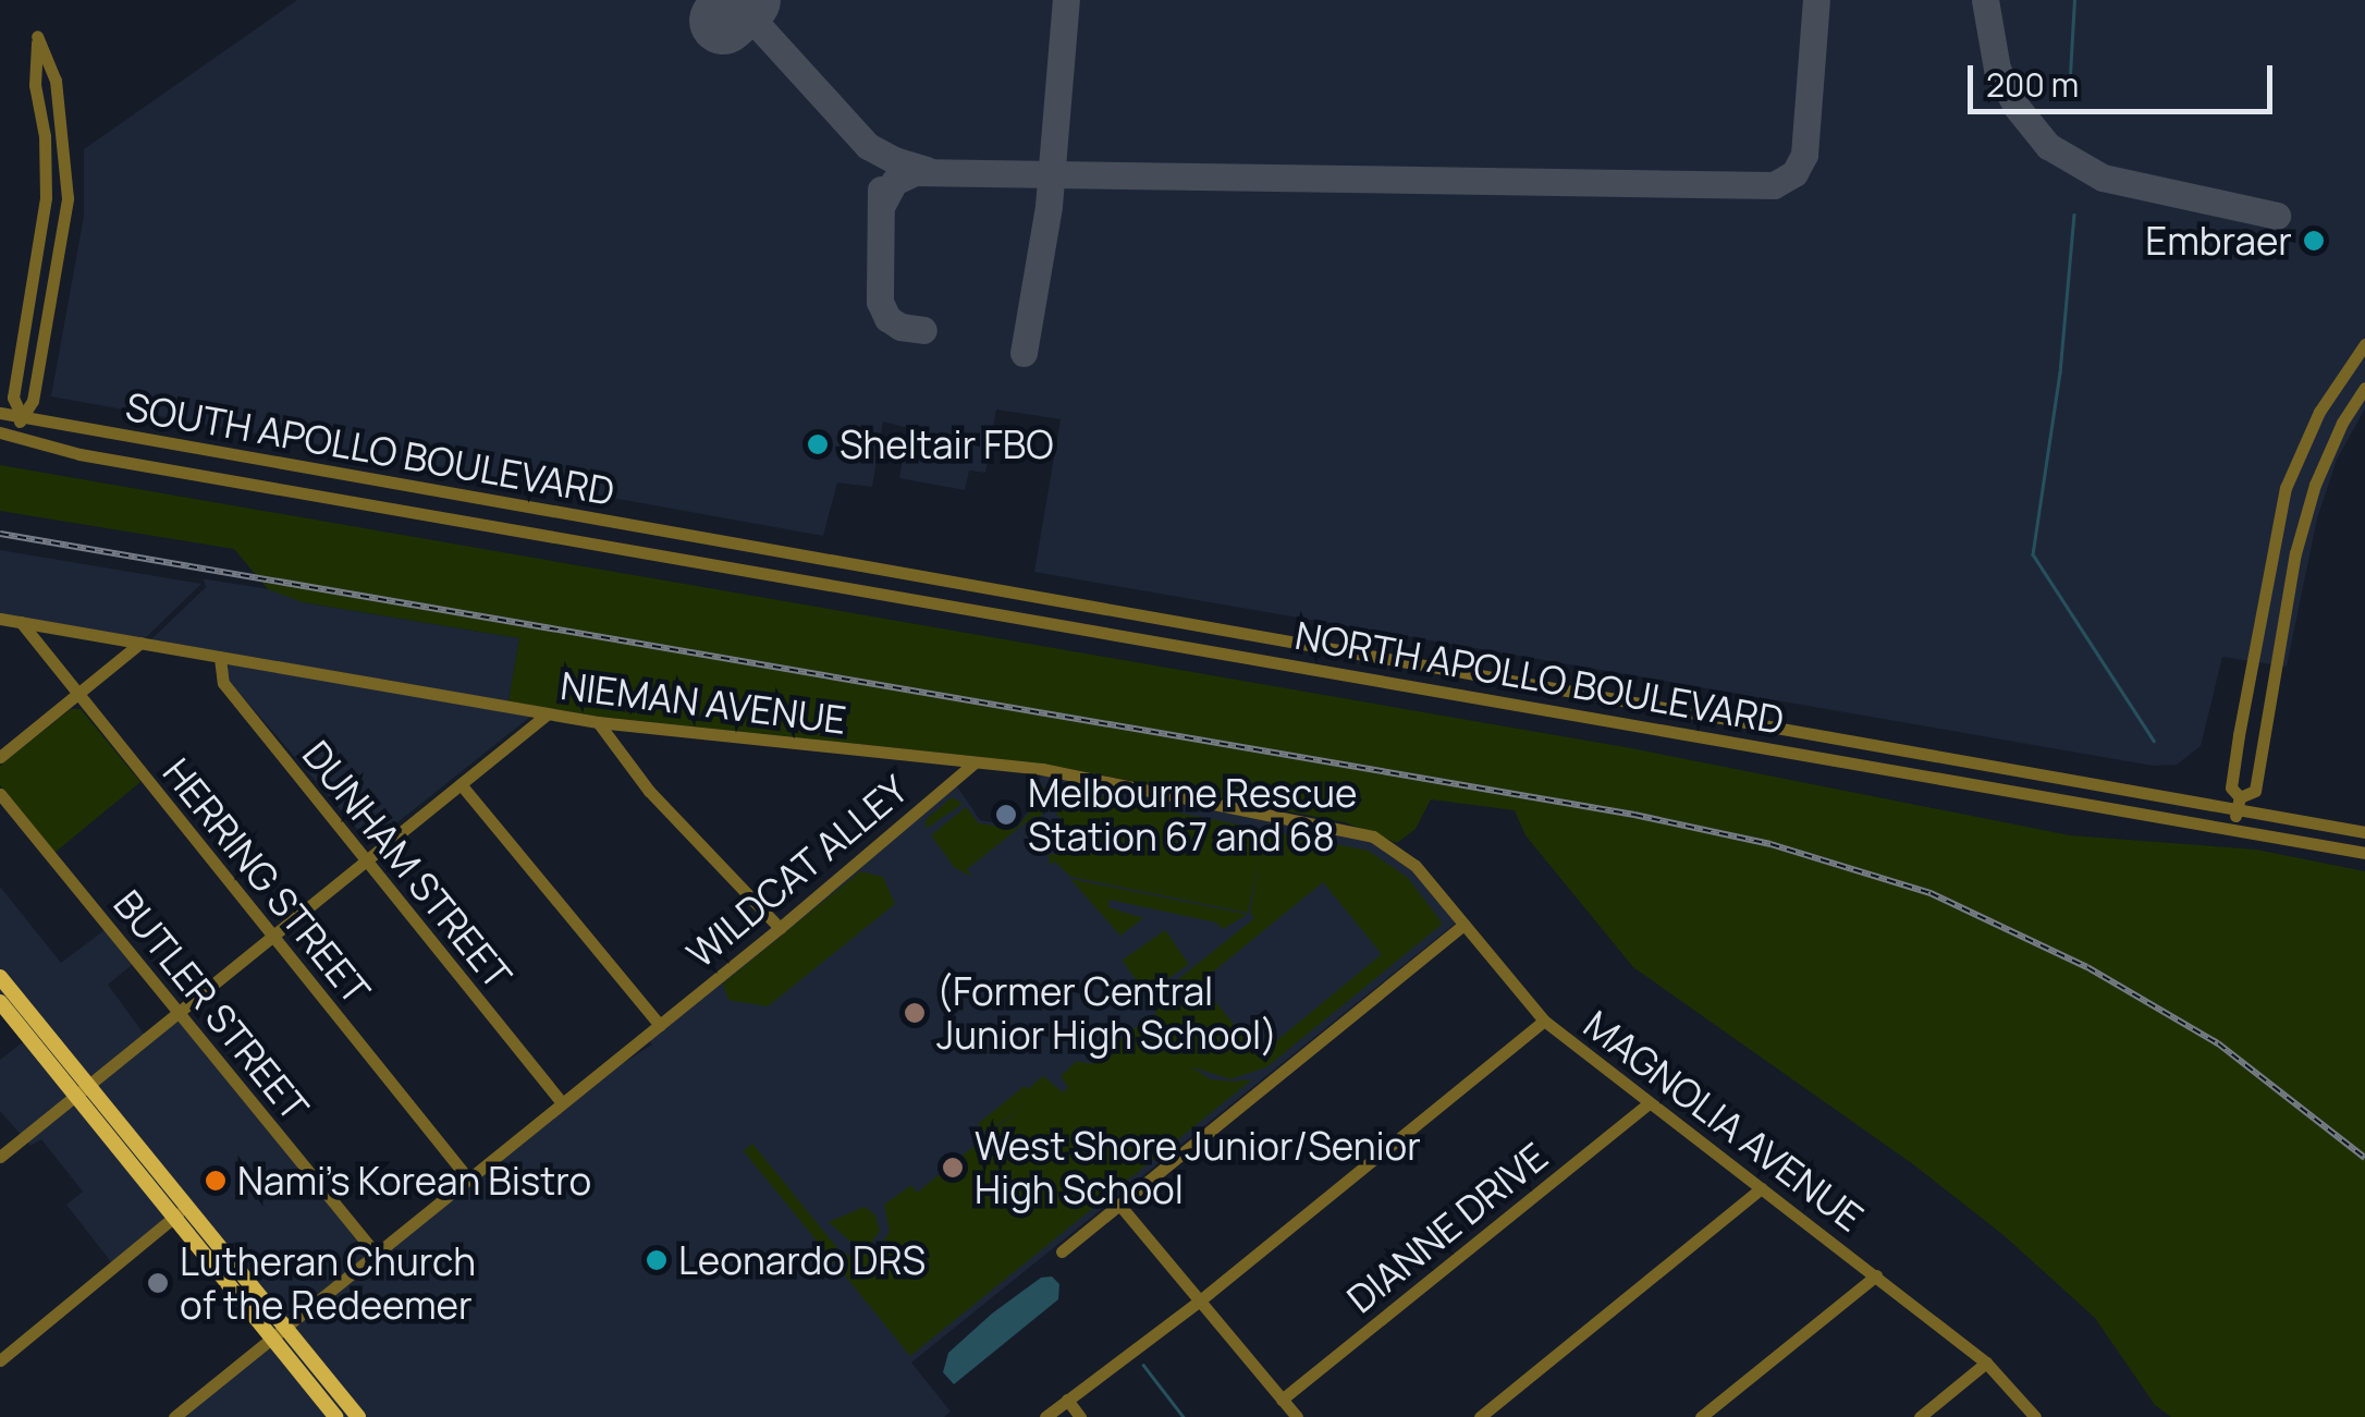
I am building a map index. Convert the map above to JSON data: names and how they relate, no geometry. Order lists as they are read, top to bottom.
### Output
{
  "streets": {
    "street": [
      "SOUTH APOLLO BOULEVARD",
      "NORTH APOLLO BOULEVARD",
      "NIEMAN AVENUE",
      "DUNHAM STREET",
      "WILDCAT ALLEY",
      "HERRING STREET",
      "BUTLER STREET",
      "MAGNOLIA AVENUE",
      "DIANNE DRIVE"
    ]
  },
  "crossings": [
    ["SOUTH APOLLO BOULEVARD", "NORTH APOLLO BOULEVARD"],
    ["NIEMAN AVENUE", "DUNHAM STREET"],
    ["NIEMAN AVENUE", "WILDCAT ALLEY"],
    ["NIEMAN AVENUE", "HERRING STREET"],
    ["NIEMAN AVENUE", "MAGNOLIA AVENUE"],
    ["DUNHAM STREET", "WILDCAT ALLEY"],
    ["WILDCAT ALLEY", "HERRING STREET"],
    ["WILDCAT ALLEY", "BUTLER STREET"],
    ["MAGNOLIA AVENUE", "DIANNE DRIVE"]
  ],
  "places": [
    "Embraer",
    "Sheltair FBO",
    "Melbourne Rescue Station 67 and 68",
    "(Former Central Junior High School)",
    "West Shore Junior/Senior High School",
    "Nami’s Korean Bistro",
    "Leonardo DRS",
    "Lutheran Church of the Redeemer"
  ],
  "scale_bar": "200 m"
}
